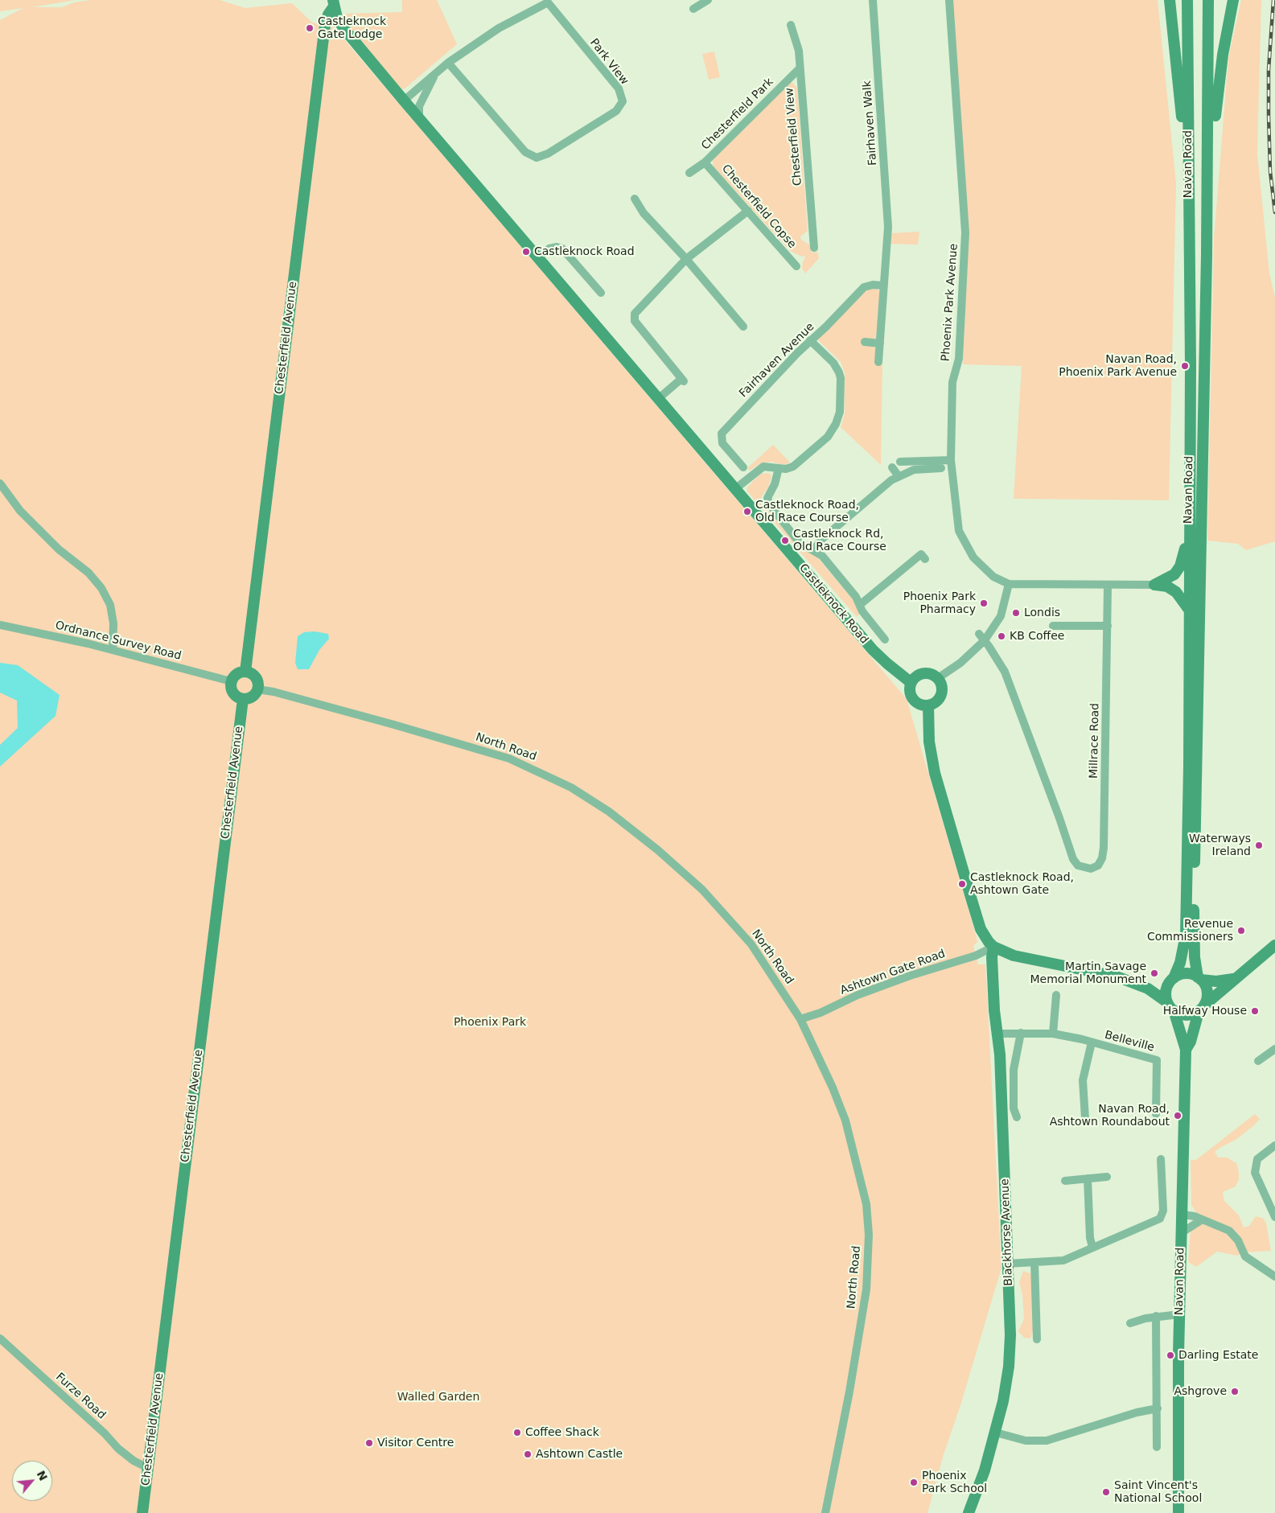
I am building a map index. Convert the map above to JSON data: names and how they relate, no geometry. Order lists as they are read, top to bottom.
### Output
{
  "streets": {
    "main road": [
      "Navan Road",
      "Chesterfield Avenue",
      "Castleknock Road",
      "Blackhorse Avenue"
    ],
    "street": [
      "Park View",
      "Chesterfield Park",
      "Fairhaven Walk",
      "Chesterfield View",
      "Chesterfield Copse",
      "Phoenix Park Avenue",
      "Fairhaven Avenue",
      "Ordnance Survey Road",
      "Millrace Road",
      "North Road",
      "Ashtown Gate Road",
      "Belleville",
      "Furze Road"
    ]
  },
  "crossings": [
    ["Park View", "Castleknock Road"],
    ["Chesterfield Park", "Chesterfield View"],
    ["Chesterfield Park", "Chesterfield Copse"],
    ["Fairhaven Walk", "Fairhaven Avenue"],
    ["Chesterfield Avenue", "Castleknock Road"],
    ["Chesterfield Avenue", "Ordnance Survey Road"],
    ["Chesterfield Avenue", "North Road"],
    ["Chesterfield Avenue", "Furze Road"],
    ["Ordnance Survey Road", "North Road"],
    ["North Road", "Ashtown Gate Road"],
    ["Ashtown Gate Road", "Blackhorse Avenue"],
    ["Belleville", "Blackhorse Avenue"]
  ],
  "parks": ["Phoenix Park", "Walled Garden"],
  "places": [
    "Castleknock Gate Lodge",
    "Castleknock Road",
    "Navan Road, Phoenix Park Avenue",
    "Castleknock Road, Old Race Course",
    "Castleknock Rd, Old Race Course",
    "Phoenix Park Pharmacy",
    "Londis",
    "KB Coffee",
    "Waterways Ireland",
    "Castleknock Road, Ashtown Gate",
    "Revenue Commissioners",
    "Martin Savage Memorial Monument",
    "Halfway House",
    "Navan Road, Ashtown Roundabout",
    "Darling Estate",
    "Ashgrove",
    "Coffee Shack",
    "Visitor Centre",
    "Ashtown Castle",
    "Phoenix Park School",
    "Saint Vincent's National School"
  ],
  "north": "top right"
}
